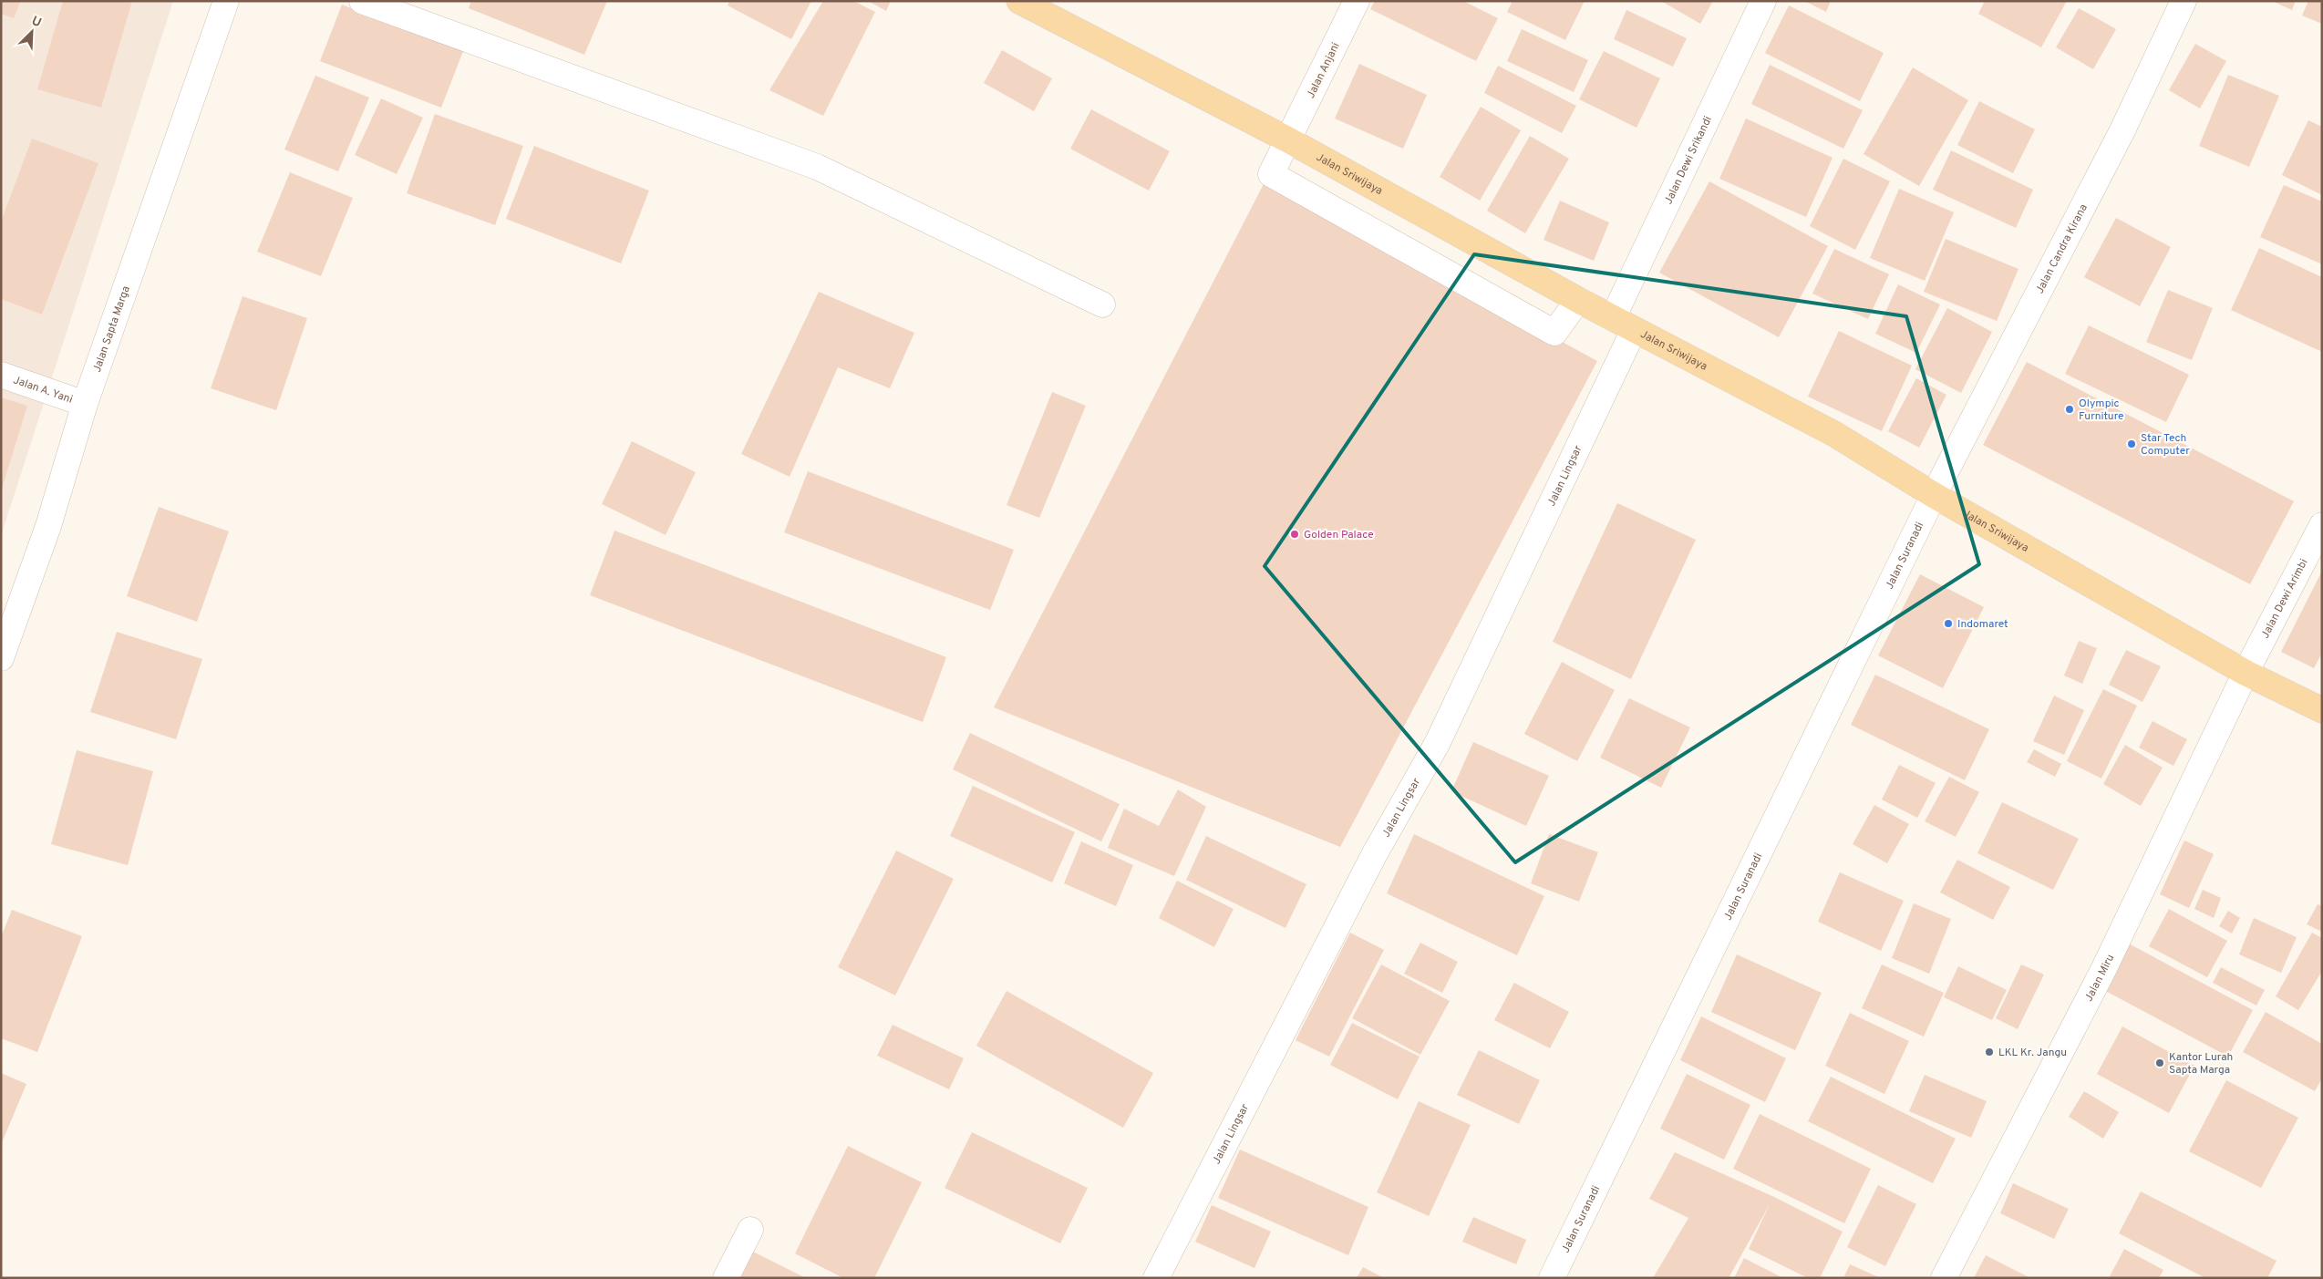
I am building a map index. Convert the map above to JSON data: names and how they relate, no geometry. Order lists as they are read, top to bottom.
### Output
{
  "streets": {
    "main road": ["Jalan Sriwijaya"],
    "street": [
      "Jalan Anjani",
      "Jalan Dewi Srikandi",
      "Jalan Candra Kirana",
      "Jalan Sapta Marga",
      "Jalan A. Yani",
      "Jalan Lingsar",
      "Jalan Suranadi",
      "Jalan Dewi Arimbi",
      "Jalan Miru"
    ]
  },
  "crossings": [
    ["Jalan Anjani", "Jalan Sriwijaya"],
    ["Jalan Dewi Srikandi", "Jalan Sriwijaya"],
    ["Jalan Dewi Srikandi", "Jalan Lingsar"],
    ["Jalan Sriwijaya", "Jalan Candra Kirana"],
    ["Jalan Sriwijaya", "Jalan Lingsar"],
    ["Jalan Sriwijaya", "Jalan Suranadi"],
    ["Jalan Sriwijaya", "Jalan Dewi Arimbi"],
    ["Jalan Sriwijaya", "Jalan Miru"],
    ["Jalan Candra Kirana", "Jalan Suranadi"],
    ["Jalan Sapta Marga", "Jalan A. Yani"],
    ["Jalan Dewi Arimbi", "Jalan Miru"]
  ],
  "places": [
    "Olympic Furniture",
    "Star Tech Computer",
    "Golden Palace",
    "Indomaret",
    "LKL Kr. Jangu",
    "Kantor Lurah Sapta Marga"
  ],
  "north": "top right"
}
